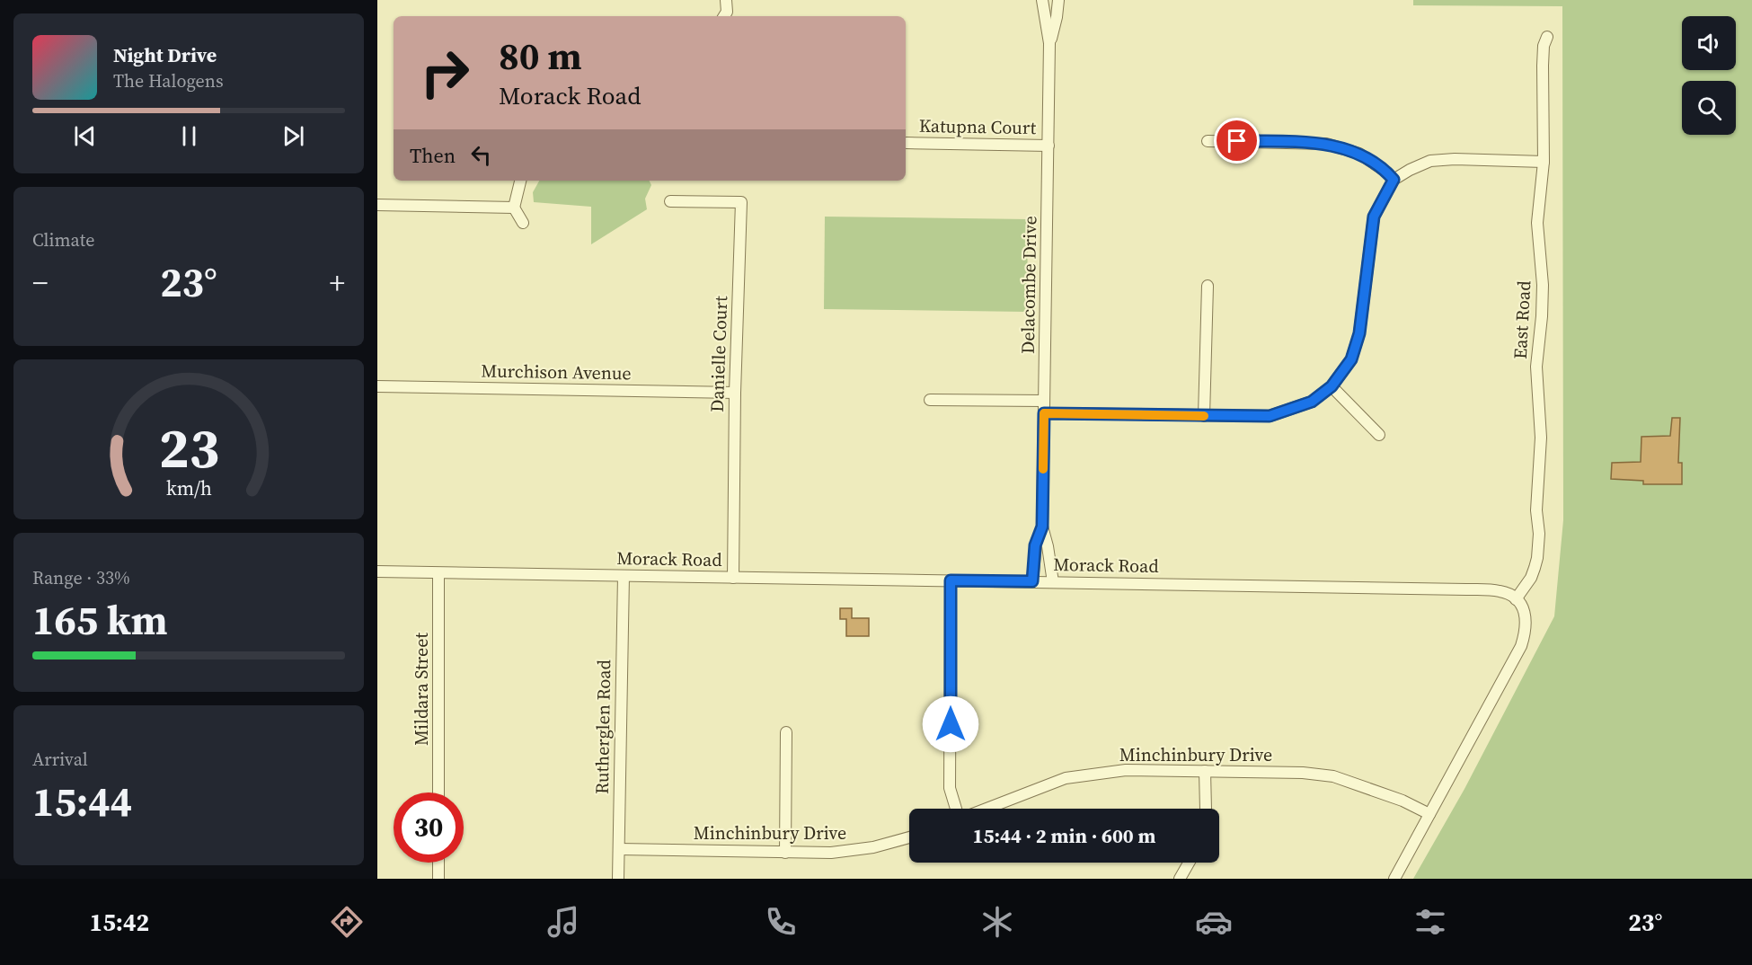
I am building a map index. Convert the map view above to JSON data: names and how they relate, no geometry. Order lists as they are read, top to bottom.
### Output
{
  "streets": {
    "street": [
      "Katupna Court",
      "Delacombe Drive",
      "East Road",
      "Danielle Court",
      "Murchison Avenue",
      "Morack Road",
      "Mildara Street",
      "Rutherglen Road",
      "Minchinbury Drive"
    ]
  },
  "crossings": [
    ["Katupna Court", "Delacombe Drive"],
    ["Delacombe Drive", "Morack Road"],
    ["East Road", "Morack Road"],
    ["Danielle Court", "Murchison Avenue"],
    ["Danielle Court", "Morack Road"],
    ["Morack Road", "Mildara Street"],
    ["Morack Road", "Rutherglen Road"],
    ["Rutherglen Road", "Minchinbury Drive"]
  ],
  "page": {
    "turn": ["80 m", "Morack Road"],
    "song": ["Night Drive", "The Halogens"],
    "then": "Then",
    "tile": [
      "Climate",
      ["Range · 33%", "165 km"],
      ["Arrival", "15:44"]
    ],
    "heat": ["−", "23°", "+"],
    "limit": "30",
    "trip": "15:44 · 2 min · 600 m",
    "tabs": ["15:42", "23°"],
    "gauge": ["23", "km/h"]
  }
}
